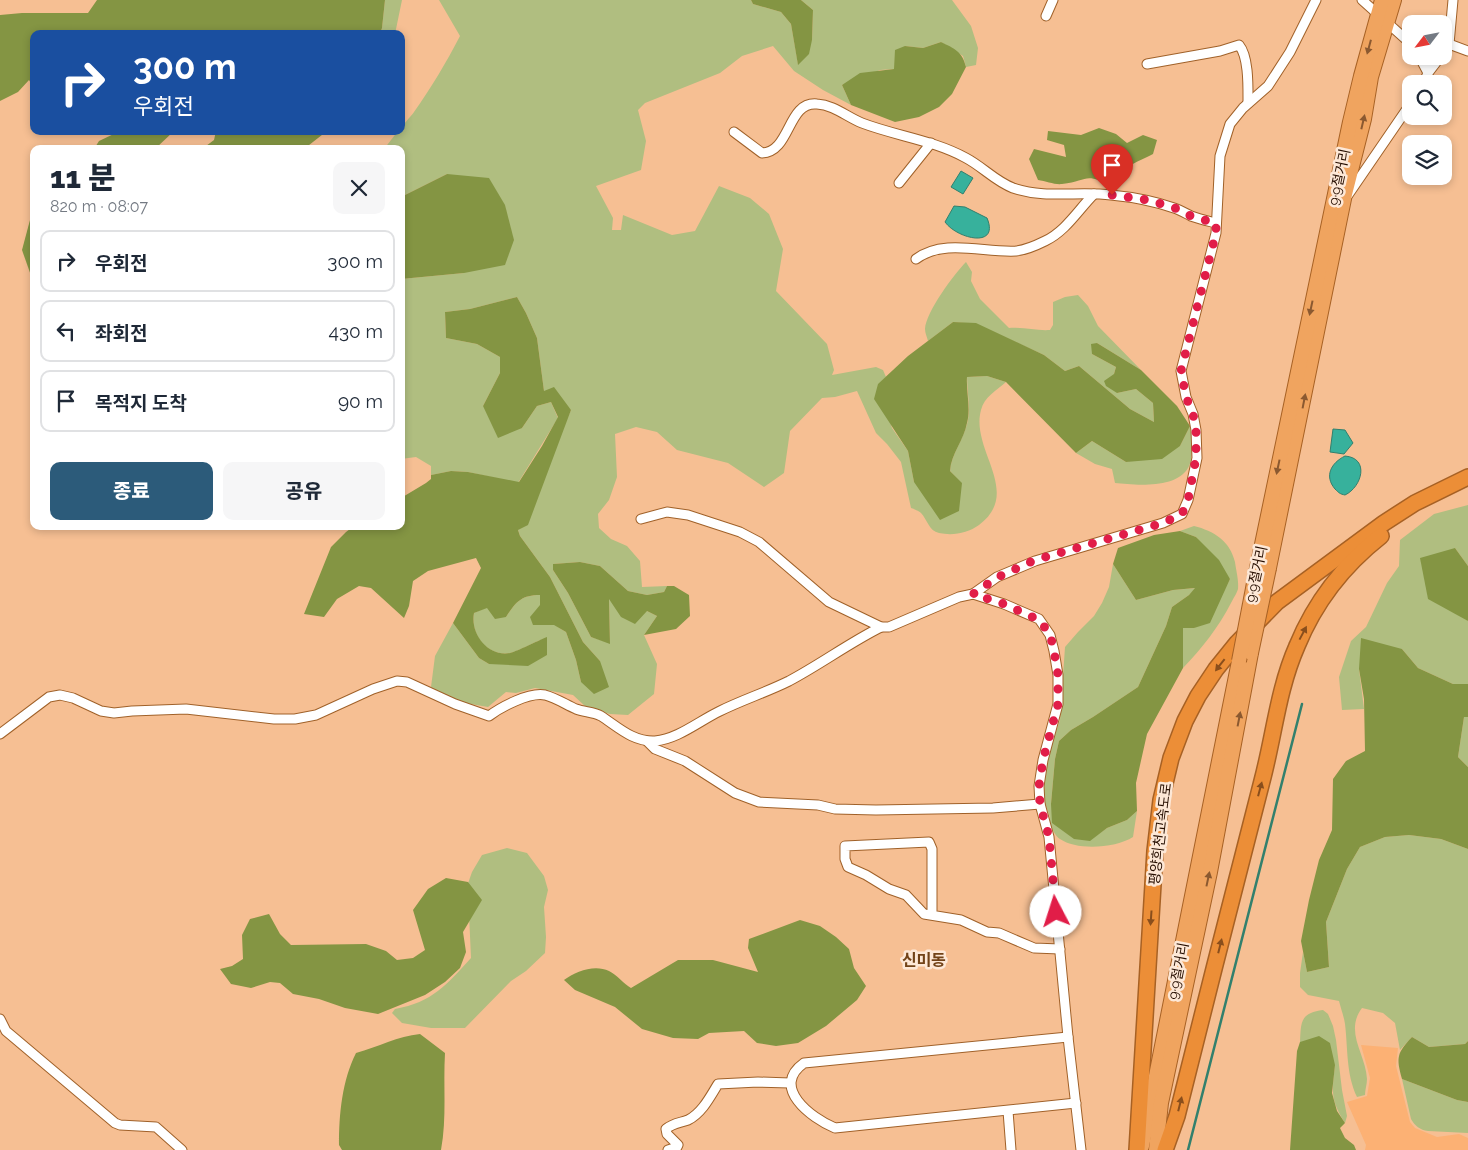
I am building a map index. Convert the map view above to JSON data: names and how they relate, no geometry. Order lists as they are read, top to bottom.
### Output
{
  "streets": {
    "highway": ["9·9절거리", "평양희천고속도로"]
  },
  "districts": ["신미동"],
  "north": "bottom left",
  "page": {
    "turn": ["300 m", "우회전"],
    "heading": ["11 분", "820 m · 08:07"],
    "list": [
      {
        "name": "우회전",
        "value": "300 m"
      },
      {
        "name": "좌회전",
        "value": "430 m"
      },
      {
        "name": "목적지 도착",
        "value": "90 m"
      }
    ],
    "buttons": ["종료", "공유"]
  }
}
